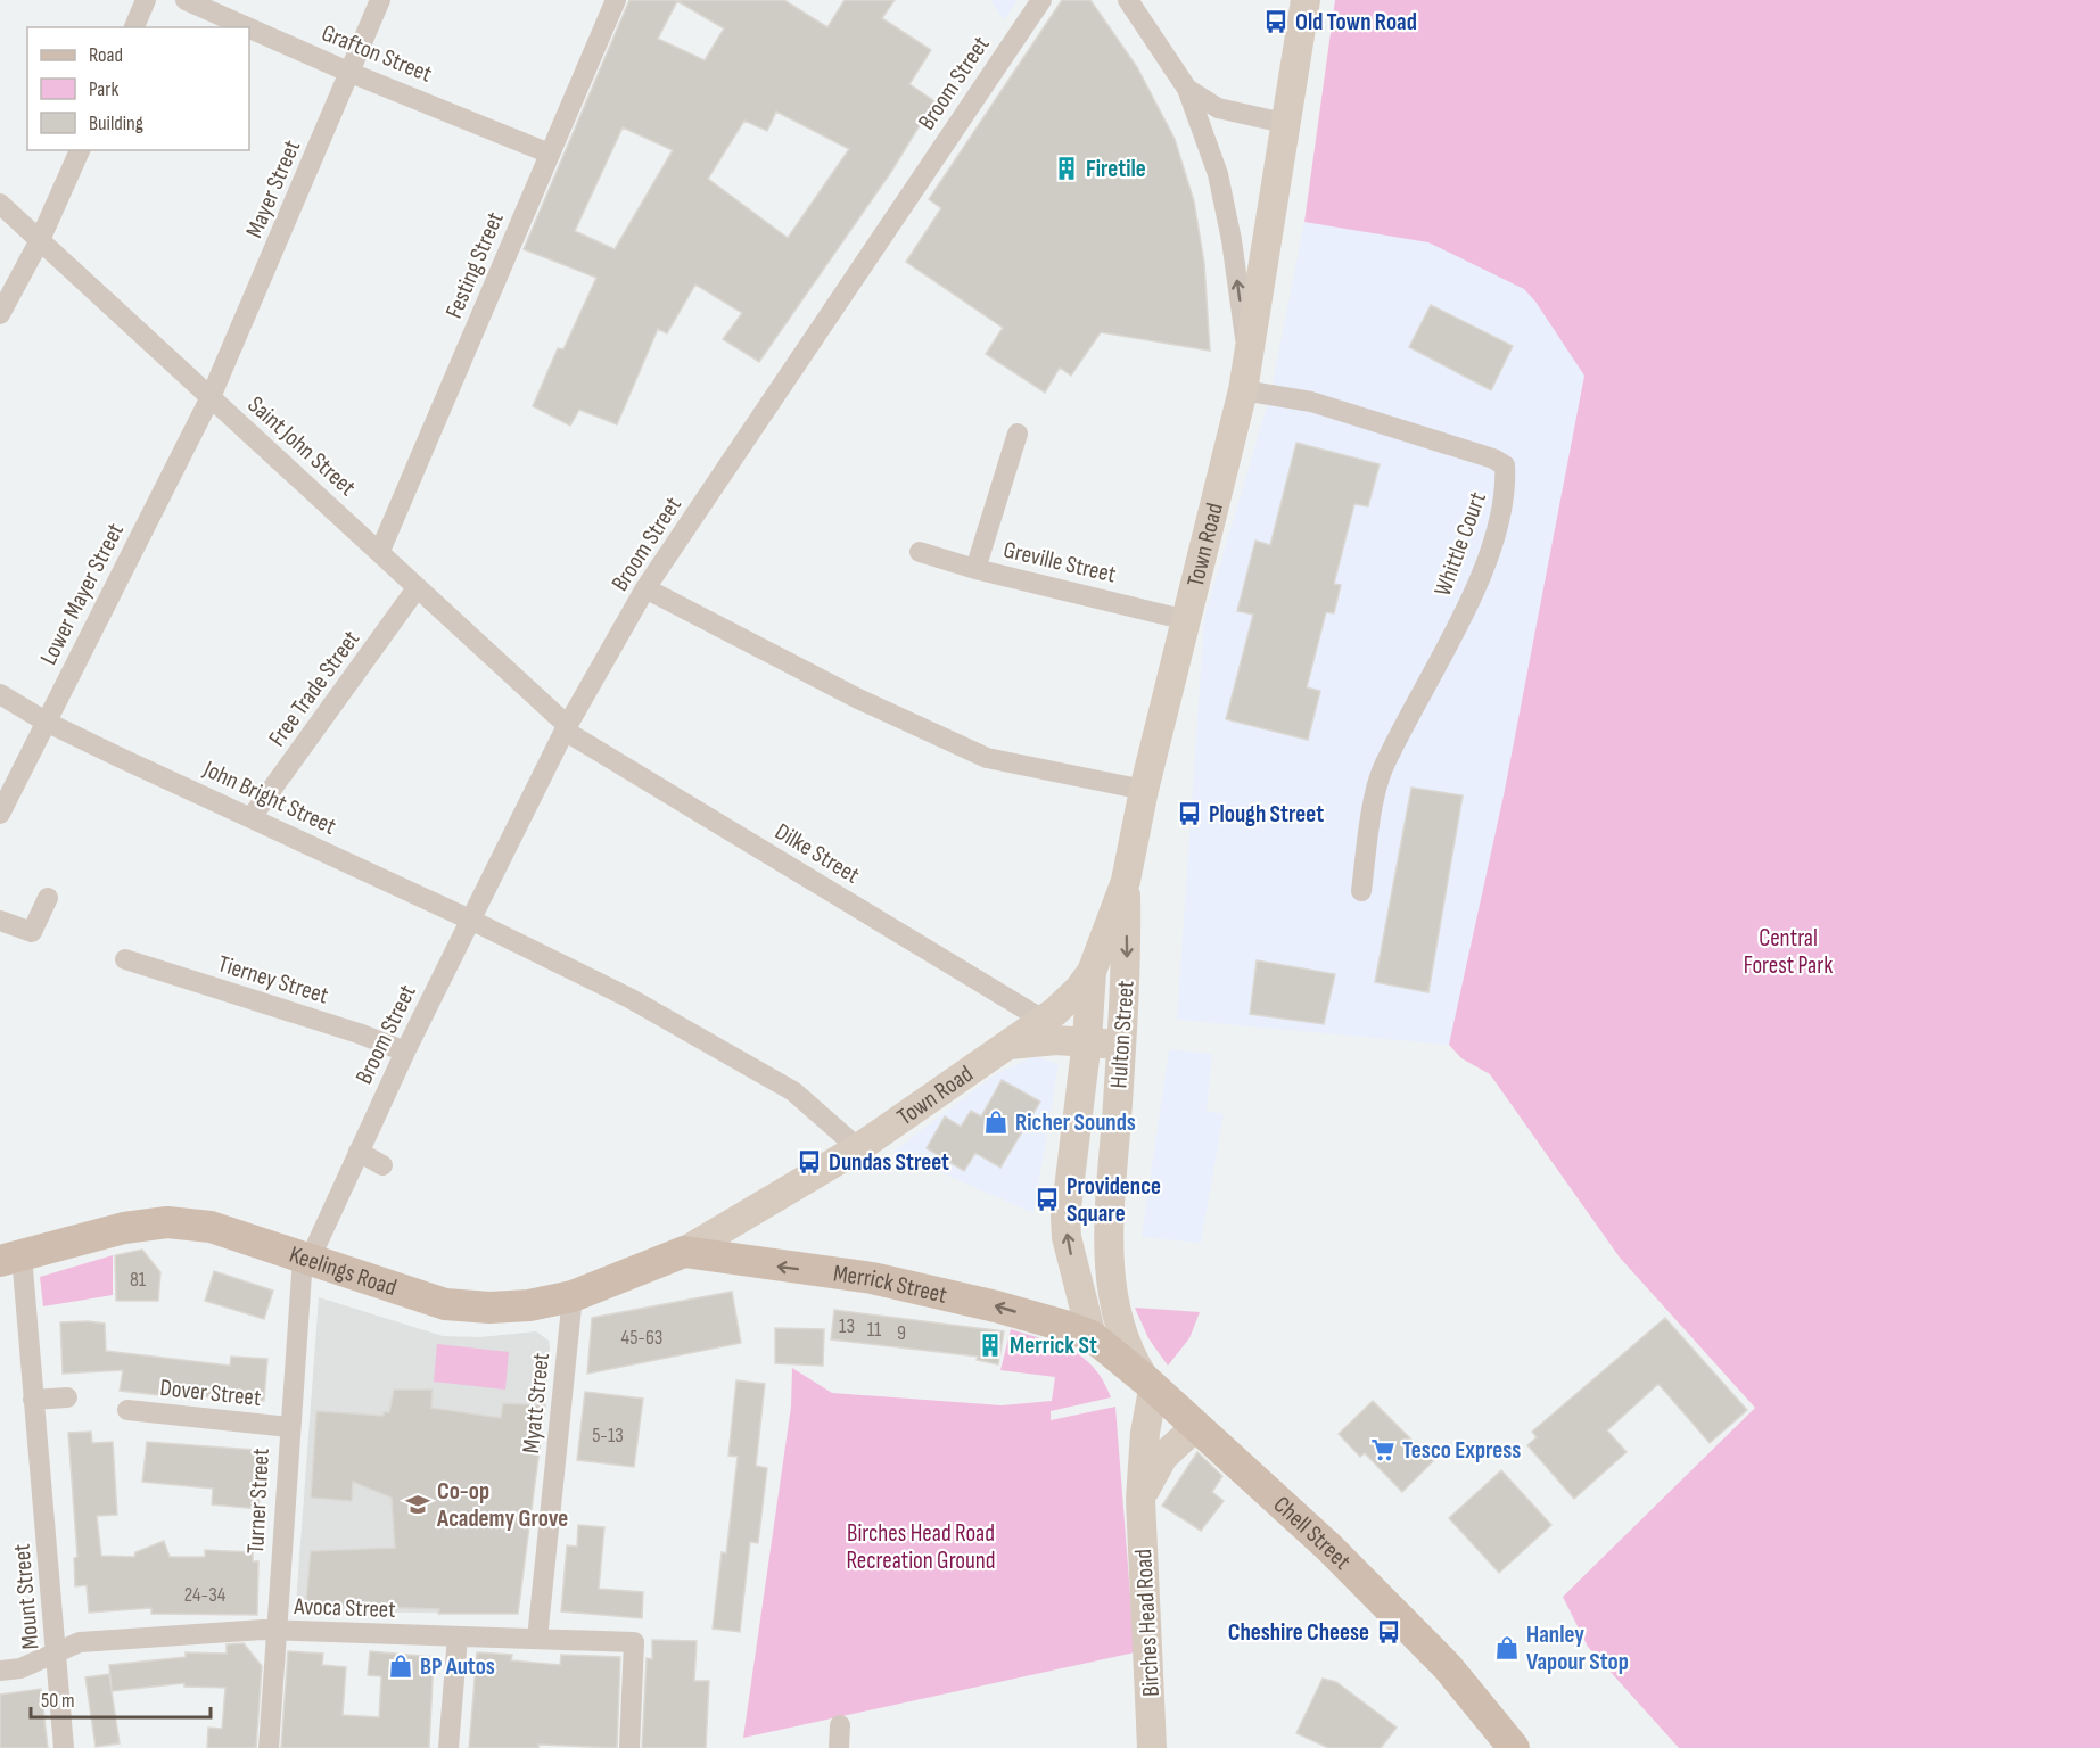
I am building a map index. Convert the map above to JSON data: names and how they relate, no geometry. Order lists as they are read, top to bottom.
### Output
{
  "streets": {
    "main road": [
      "Town Road",
      "Hulton Street",
      "Keelings Road",
      "Merrick Street",
      "Chell Street",
      "Birches Head Road"
    ],
    "street": [
      "Grafton Street",
      "Broom Street",
      "Mayer Street",
      "Festing Street",
      "Saint John Street",
      "Whittle Court",
      "Greville Street",
      "Lower Mayer Street",
      "Free Trade Street",
      "John Bright Street",
      "Dilke Street",
      "Tierney Street",
      "Dover Street",
      "Myatt Street",
      "Turner Street",
      "Mount Street",
      "Avoca Street"
    ]
  },
  "crossings": [
    ["Grafton Street", "Mayer Street"],
    ["Grafton Street", "Festing Street"],
    ["Broom Street", "Saint John Street"],
    ["Broom Street", "John Bright Street"],
    ["Broom Street", "Dilke Street"],
    ["Broom Street", "Tierney Street"],
    ["Broom Street", "Keelings Road"],
    ["Broom Street", "Turner Street"],
    ["Mayer Street", "Saint John Street"],
    ["Mayer Street", "Lower Mayer Street"],
    ["Festing Street", "Saint John Street"],
    ["Saint John Street", "Lower Mayer Street"],
    ["Saint John Street", "Free Trade Street"],
    ["Saint John Street", "Dilke Street"],
    ["Whittle Court", "Town Road"],
    ["Town Road", "Greville Street"],
    ["Town Road", "Dilke Street"],
    ["Town Road", "Hulton Street"],
    ["Town Road", "Keelings Road"],
    ["Town Road", "Merrick Street"],
    ["Lower Mayer Street", "John Bright Street"],
    ["Free Trade Street", "John Bright Street"],
    ["Hulton Street", "Merrick Street"],
    ["Hulton Street", "Chell Street"],
    ["Hulton Street", "Birches Head Road"],
    ["Keelings Road", "Merrick Street"],
    ["Keelings Road", "Myatt Street"],
    ["Keelings Road", "Turner Street"],
    ["Keelings Road", "Mount Street"],
    ["Merrick Street", "Chell Street"],
    ["Dover Street", "Turner Street"],
    ["Myatt Street", "Avoca Street"],
    ["Turner Street", "Avoca Street"],
    ["Chell Street", "Birches Head Road"],
    ["Mount Street", "Avoca Street"]
  ],
  "one_way": ["Merrick Street"],
  "parks": ["Central Forest Park", "Birches Head Road Recreation Ground"],
  "places": {
    "bus stop": [
      "Old Town Road",
      "Plough Street",
      "Dundas Street",
      "Providence Square",
      "Cheshire Cheese"
    ],
    "building": ["Firetile", "Merrick St"],
    "shop": ["Richer Sounds", "Hanley Vapour Stop", "BP Autos"],
    "supermarket": ["Tesco Express"],
    "school or university": ["Co-op Academy Grove"]
  },
  "house_numbers": [
    "81",
    "13",
    "11",
    "9",
    "45-63",
    "5-13",
    "24-34"
  ],
  "legend": ["Road", "Park", "Building"],
  "scale_bar": "50 m"
}
